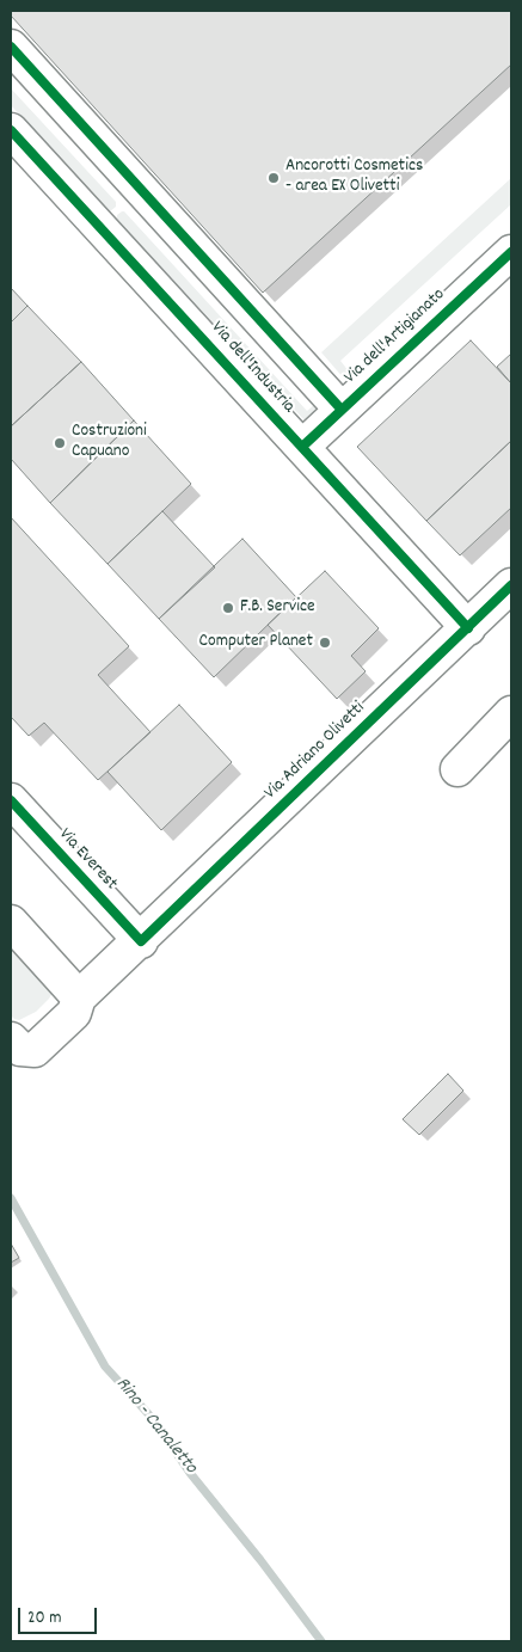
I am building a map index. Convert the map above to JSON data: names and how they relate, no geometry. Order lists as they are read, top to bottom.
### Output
{
  "streets": {
    "street": [
      "Via dell'Artigianato",
      "Via dell'Industria",
      "Via Adriano Olivetti",
      "Via Everest"
    ]
  },
  "crossings": [
    ["Via dell'Artigianato", "Via dell'Industria"],
    ["Via dell'Industria", "Via Adriano Olivetti"],
    ["Via Adriano Olivetti", "Via Everest"]
  ],
  "water": ["Rino - Canaletto"],
  "places": [
    "Ancorotti Cosmetics - area EX Olivetti",
    "Costruzioni Capuano",
    "F.B. Service",
    "Computer Planet"
  ],
  "scale_bar": "20 m"
}
